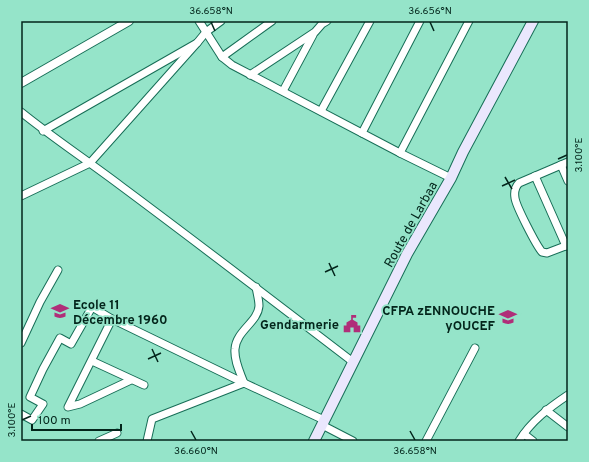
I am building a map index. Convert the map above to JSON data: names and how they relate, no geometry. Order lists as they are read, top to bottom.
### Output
{
  "streets": {
    "main road": ["Route de Larbaa"]
  },
  "places": {
    "school or university": ["Ecole 11 Décembre 1960", "CFPA zENNOUCHE yOUCEF"],
    "public building": ["Gendarmerie"]
  },
  "scale_bar": "100 m",
  "coordinates": [
    "36.658°N",
    "36.656°N",
    "3.100°E",
    "36.660°N"
  ]
}
